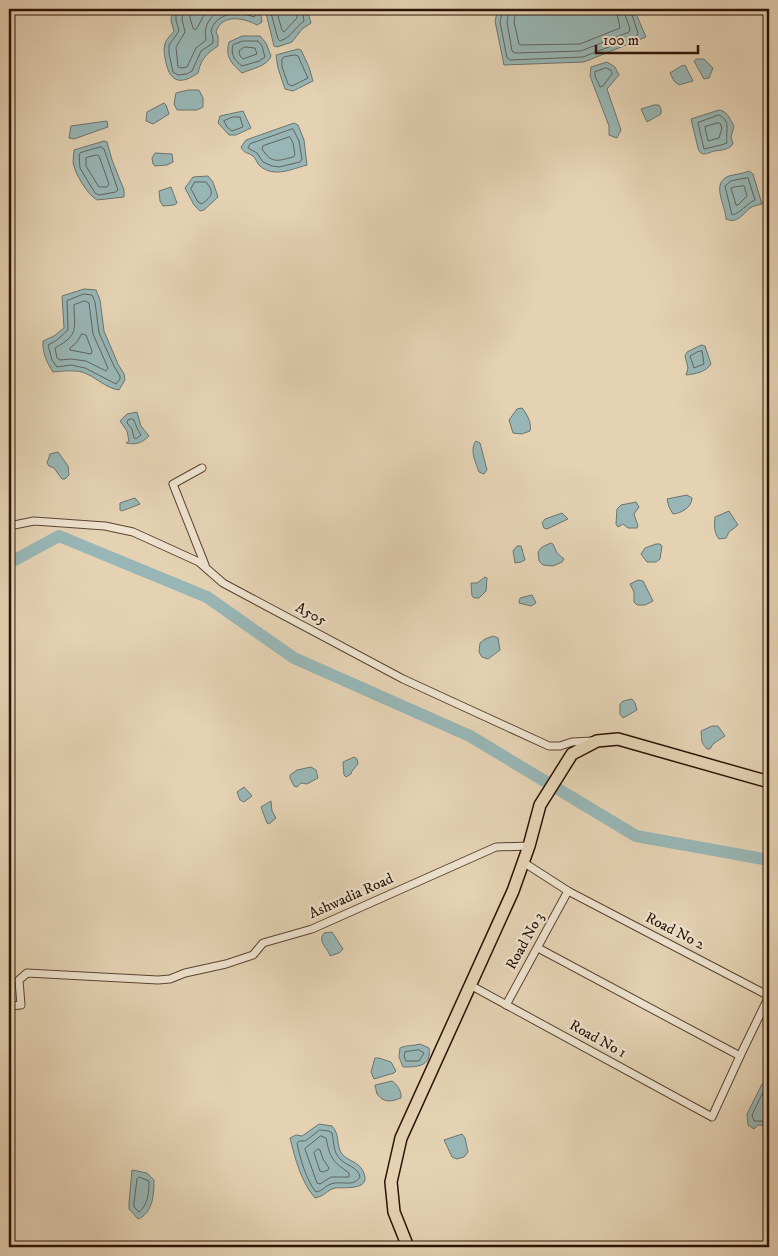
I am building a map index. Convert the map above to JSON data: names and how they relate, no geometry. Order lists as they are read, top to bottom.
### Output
{
  "streets": {
    "street": [
      "A505",
      "Ashwadia Road",
      "Road No 2",
      "Road No 3",
      "Road No 1"
    ]
  },
  "crossings": [
    ["Road No 2", "Road No 3"],
    ["Road No 2", "Road No 1"],
    ["Road No 3", "Road No 1"]
  ],
  "scale_bar": "100 m"
}
